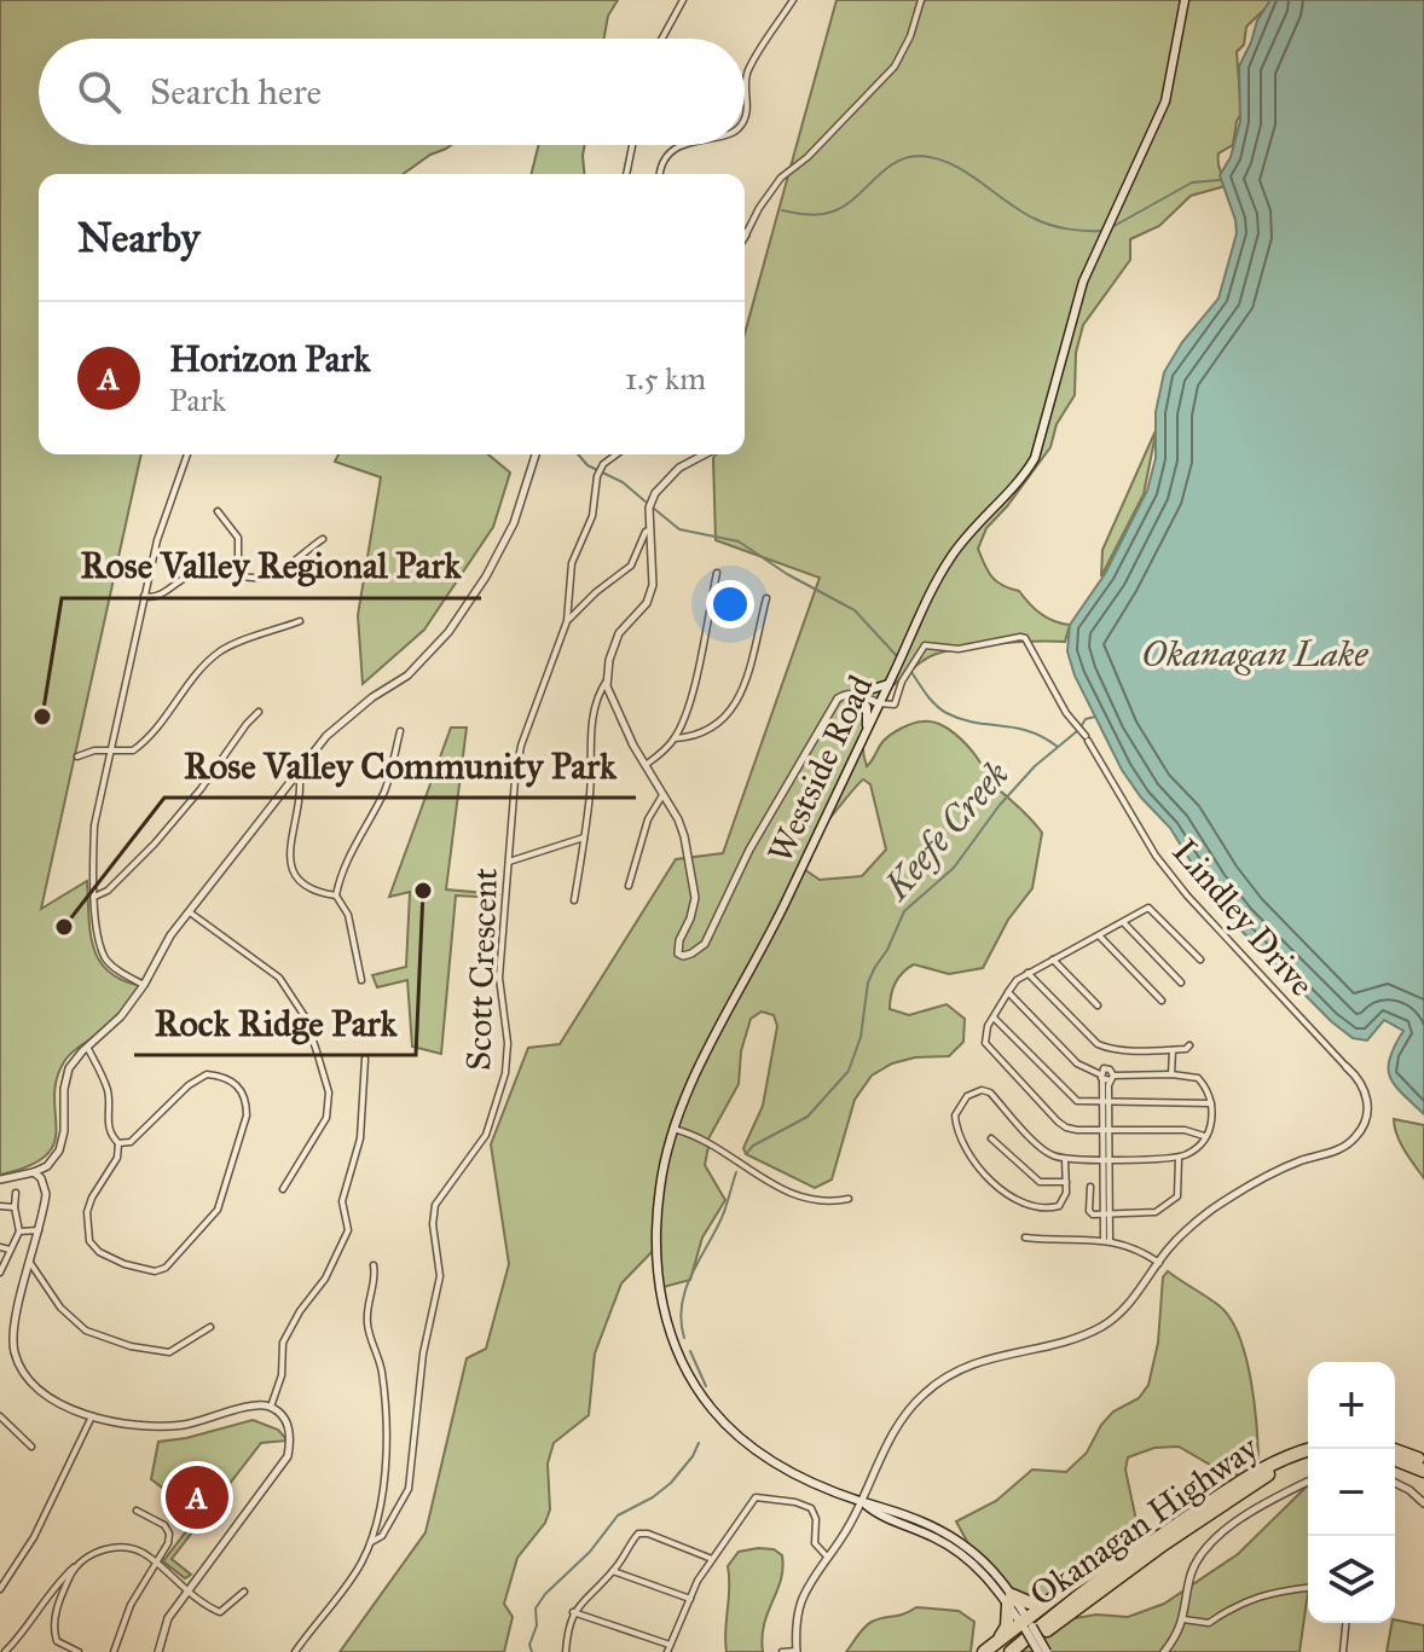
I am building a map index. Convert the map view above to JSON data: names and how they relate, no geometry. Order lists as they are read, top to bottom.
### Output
{
  "streets": {
    "highway": ["Okanagan Highway"],
    "main road": ["Westside Road"],
    "street": ["Lindley Drive", "Scott Crescent"]
  },
  "crossings": [
    ["Westside Road", "Lindley Drive"]
  ],
  "water": ["Okanagan Lake", "Keefe Creek"],
  "places": ["Rose Valley Regional Park", "Rock Ridge Park", "Rose Valley Community Park"],
  "page": {
    "search": "Search here",
    "heading": "Nearby",
    "list": [
      {
        "mark": "A",
        "name": "Horizon Park",
        "note": "Park",
        "value": "1.5 km"
      }
    ],
    "map_buttons": ["+", "−"],
    "pins": "A"
  }
}
